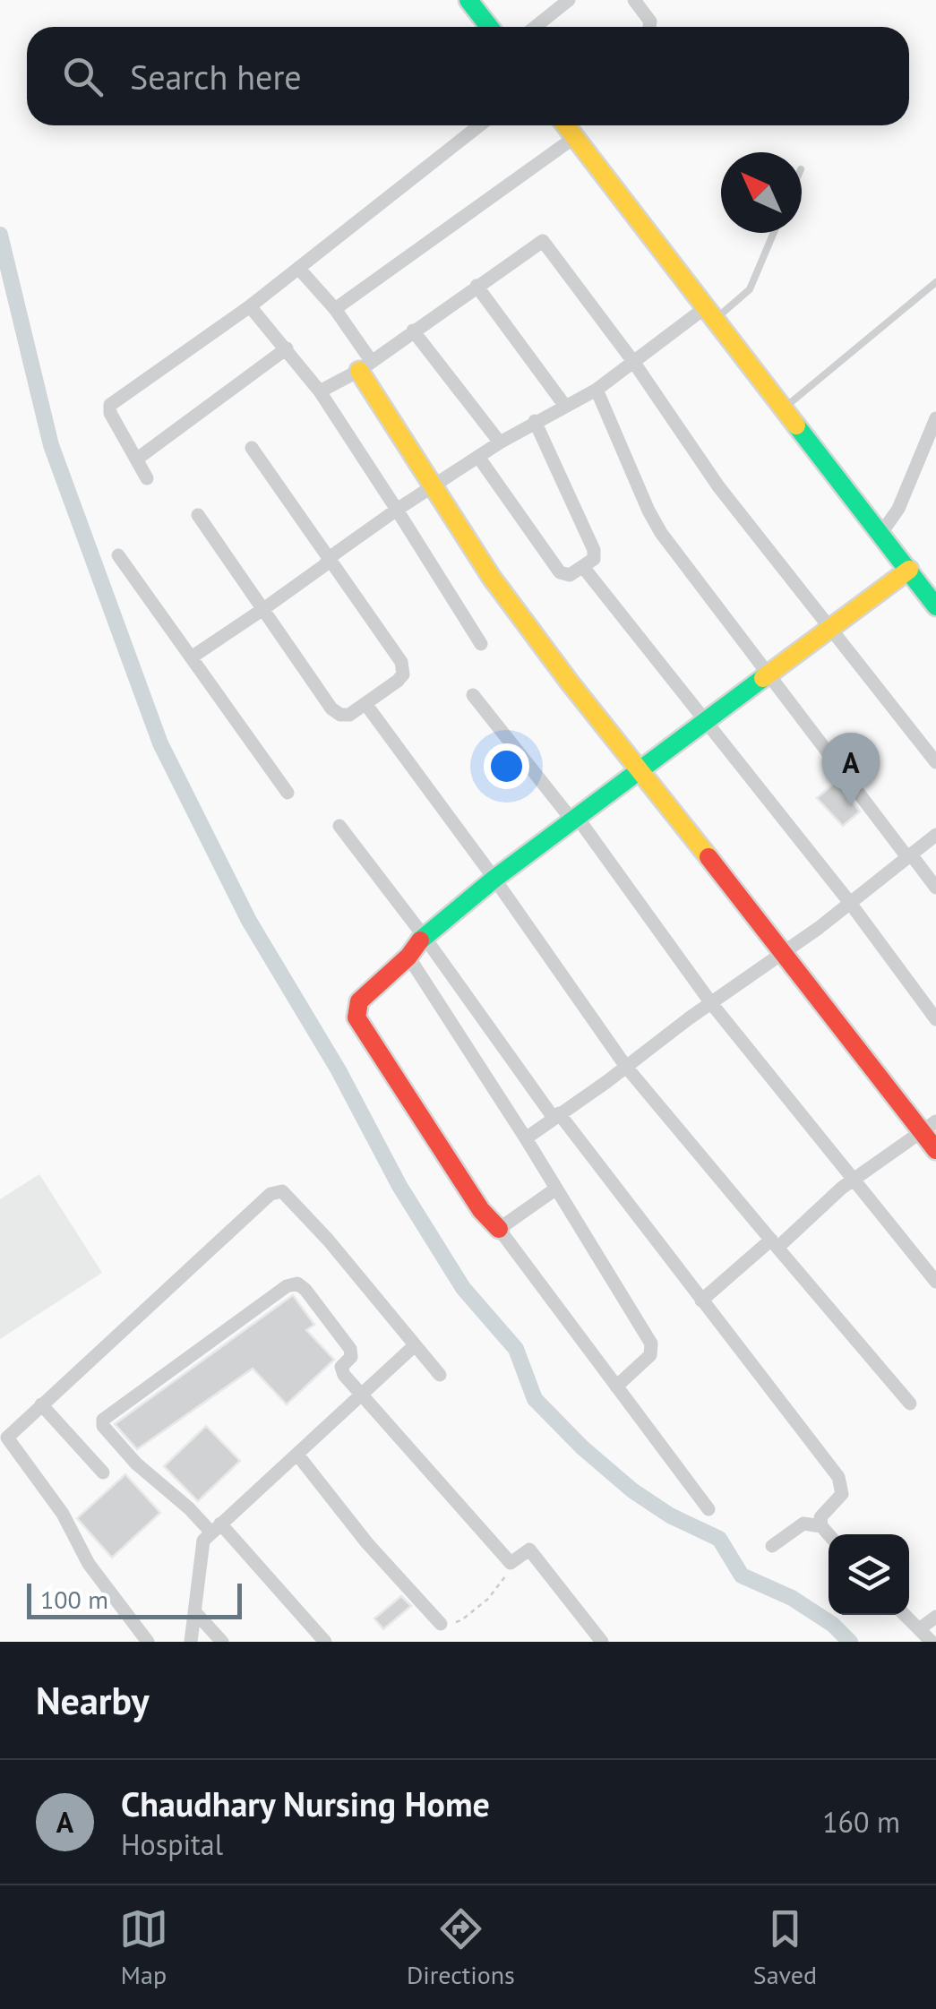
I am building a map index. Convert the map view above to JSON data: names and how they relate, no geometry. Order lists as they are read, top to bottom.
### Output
{
  "scale_bar": "100 m",
  "north": "top left",
  "page": {
    "search": "Search here",
    "pins": "A",
    "scale": "100 m",
    "heading": "Nearby",
    "list": [
      {
        "mark": "A",
        "name": "Chaudhary Nursing Home",
        "note": "Hospital",
        "value": "160 m"
      }
    ],
    "nav": ["Map", "Directions", "Saved"]
  }
}
